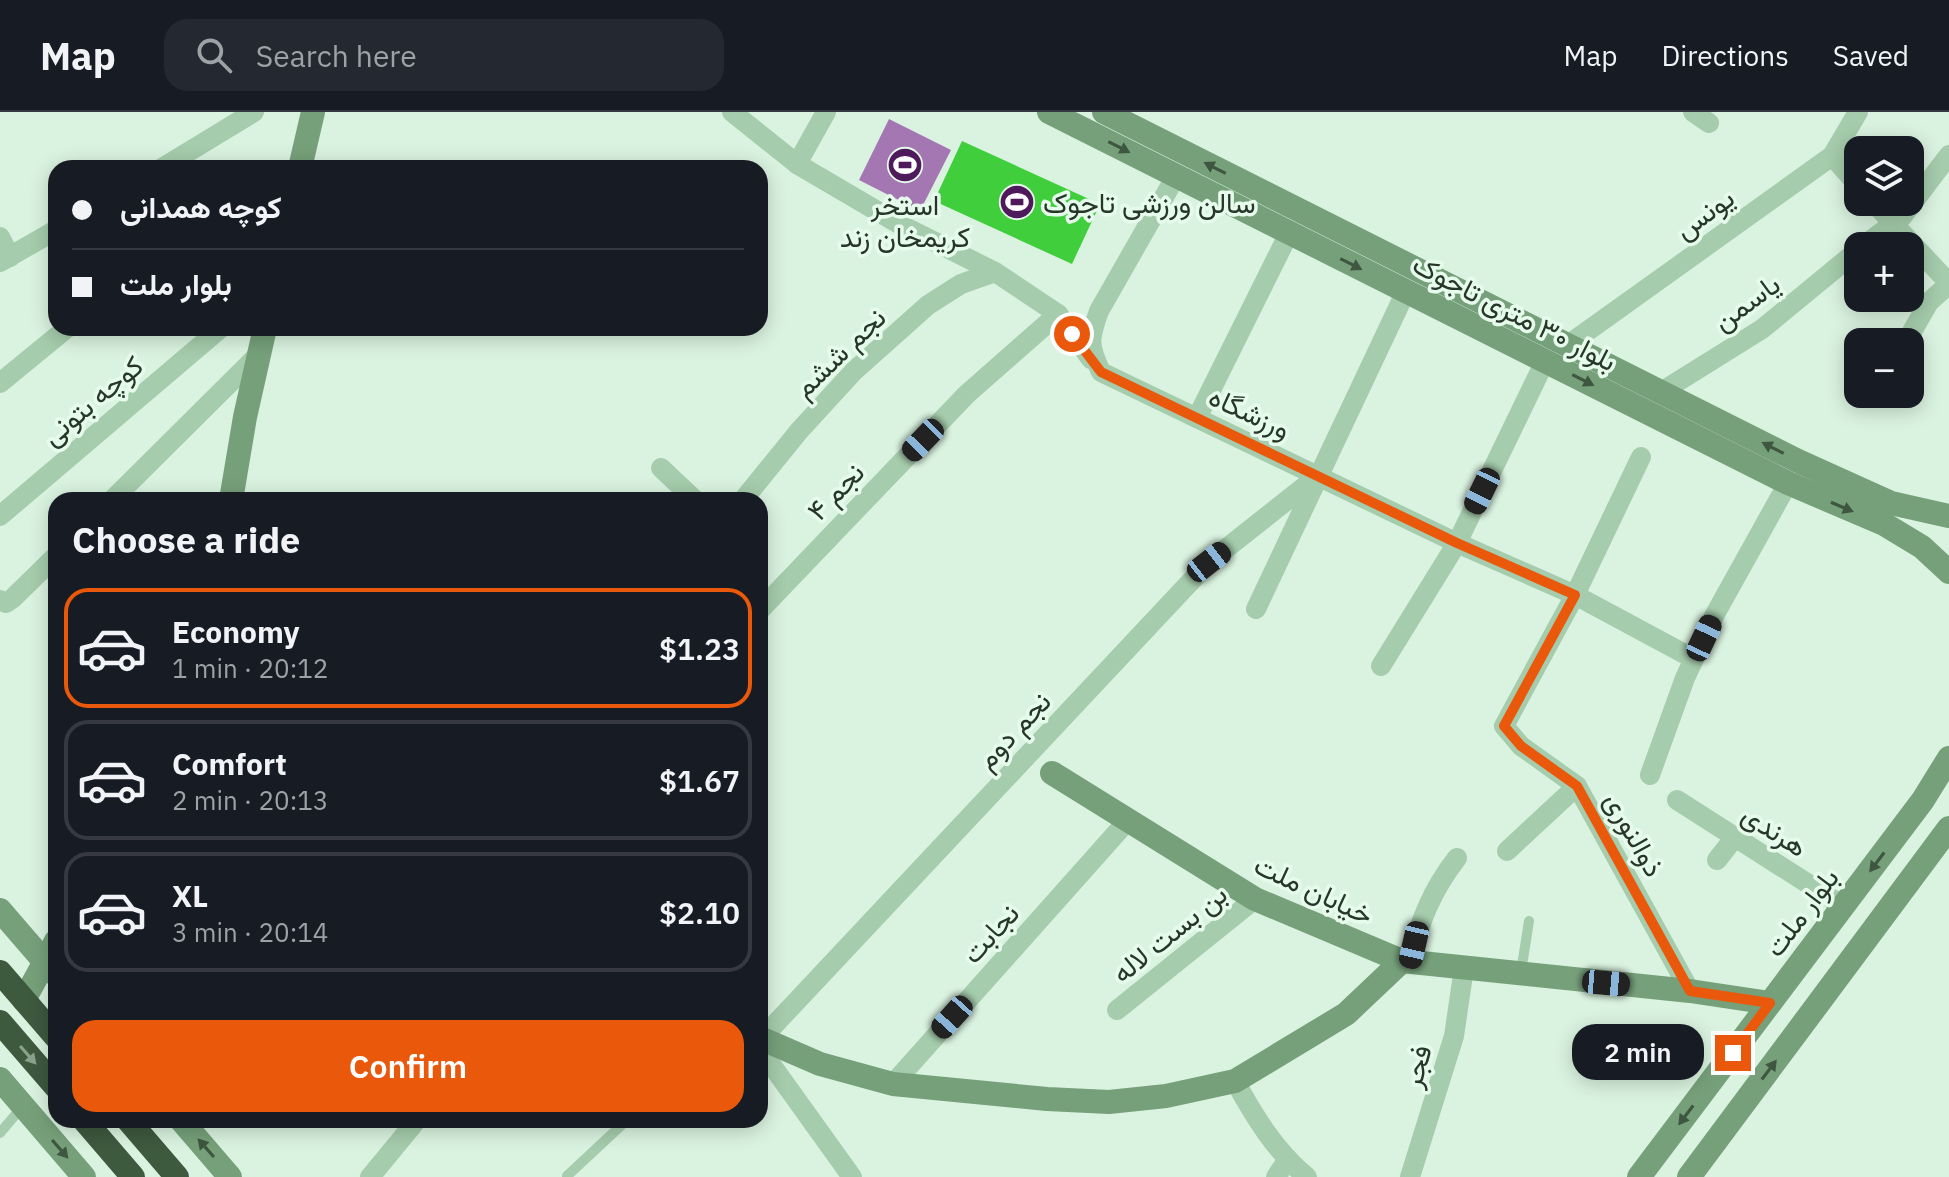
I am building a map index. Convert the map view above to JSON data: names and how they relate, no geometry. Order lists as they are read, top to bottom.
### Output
{
  "streets": {
    "main road": ["بلوار ۳۰ متری تاجوک", "خیابان ملت", "بلوار ملت"],
    "street": [
      "یونس",
      "یاسمن",
      "نجم ششم",
      "کوچه بتونی",
      "ورزشگاه",
      "نجم ۴",
      "نجم دوم",
      "هرندی",
      "ذوالنوری",
      "نجابت",
      "بن بست لاله",
      "فجر"
    ]
  },
  "crossings": [
    ["یونس", "بلوار ۳۰ متری تاجوک"],
    ["یاسمن", "بلوار ۳۰ متری تاجوک"],
    ["ورزشگاه", "نجم دوم"],
    ["ورزشگاه", "ذوالنوری"],
    ["هرندی", "بلوار ملت"],
    ["ذوالنوری", "خیابان ملت"],
    ["خیابان ملت", "بلوار ملت"],
    ["خیابان ملت", "نجابت"],
    ["خیابان ملت", "بن بست لاله"],
    ["خیابان ملت", "فجر"]
  ],
  "places": {
    "sports": ["استخر کریمخان زند", "سالن ورزشی تاجوک"]
  },
  "page": {
    "header": "Map",
    "search": "Search here",
    "nav": ["Map", "Directions", "Saved"],
    "map_buttons": ["+", "−"],
    "banner": ["کوچه همدانی", "بلوار ملت"],
    "heading": "Choose a ride",
    "list": [
      {
        "name": "Economy",
        "note": "1 min · 20:12",
        "value": "$1.23"
      },
      {
        "name": "Comfort",
        "note": "2 min · 20:13",
        "value": "$1.67"
      },
      {
        "name": "XL",
        "note": "3 min · 20:14",
        "value": "$2.10"
      }
    ],
    "buttons": "Confirm",
    "bubble": "2 min"
  }
}
